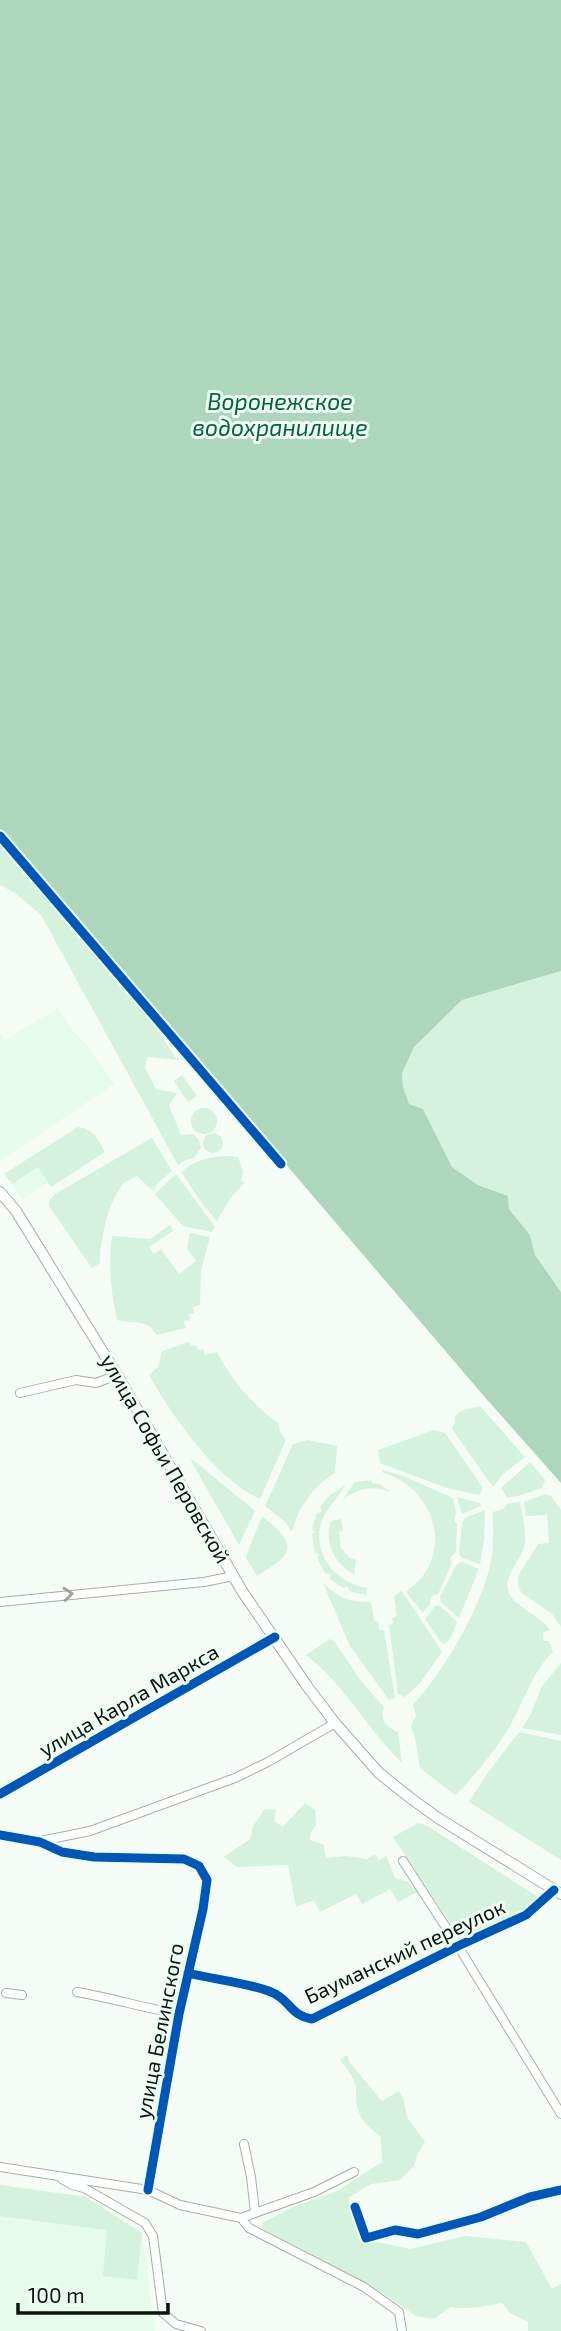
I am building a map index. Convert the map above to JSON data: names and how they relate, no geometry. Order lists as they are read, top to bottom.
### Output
{
  "streets": {
    "main road": ["улица Софьи Перовской"],
    "street": ["улица Карла Маркса", "Бауманский переулок", "улица Белинского"]
  },
  "crossings": [
    ["улица Софьи Перовской", "улица Карла Маркса"],
    ["улица Софьи Перовской", "Бауманский переулок"],
    ["Бауманский переулок", "улица Белинского"]
  ],
  "water": ["Воронежское водохранилище"],
  "scale_bar": "100 m"
}
